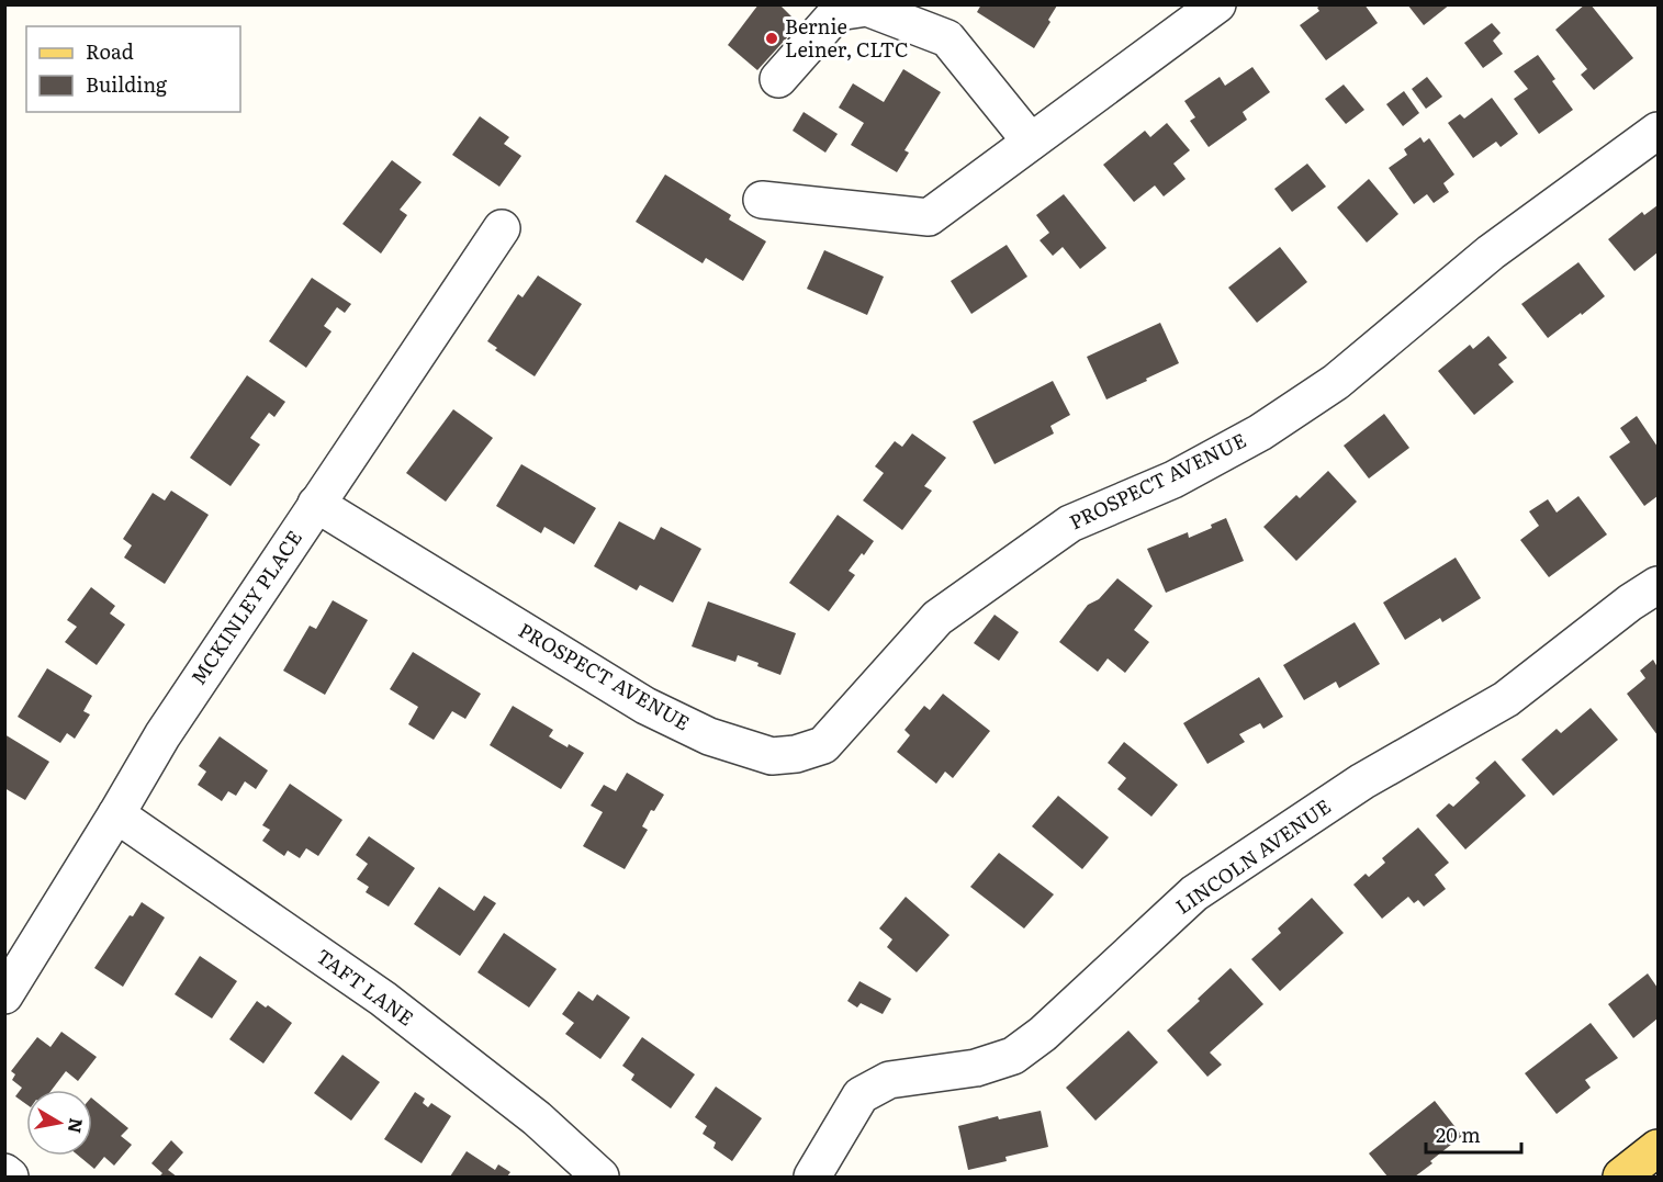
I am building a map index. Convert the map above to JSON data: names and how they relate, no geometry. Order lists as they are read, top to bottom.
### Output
{
  "streets": {
    "street": [
      "PROSPECT AVENUE",
      "MCKINLEY PLACE",
      "LINCOLN AVENUE",
      "TAFT LANE"
    ]
  },
  "crossings": [
    ["PROSPECT AVENUE", "MCKINLEY PLACE"],
    ["MCKINLEY PLACE", "TAFT LANE"]
  ],
  "places": ["Bernie Leiner, CLTC"],
  "legend": ["Road", "Building"],
  "scale_bar": "20 m",
  "north": "right"
}
